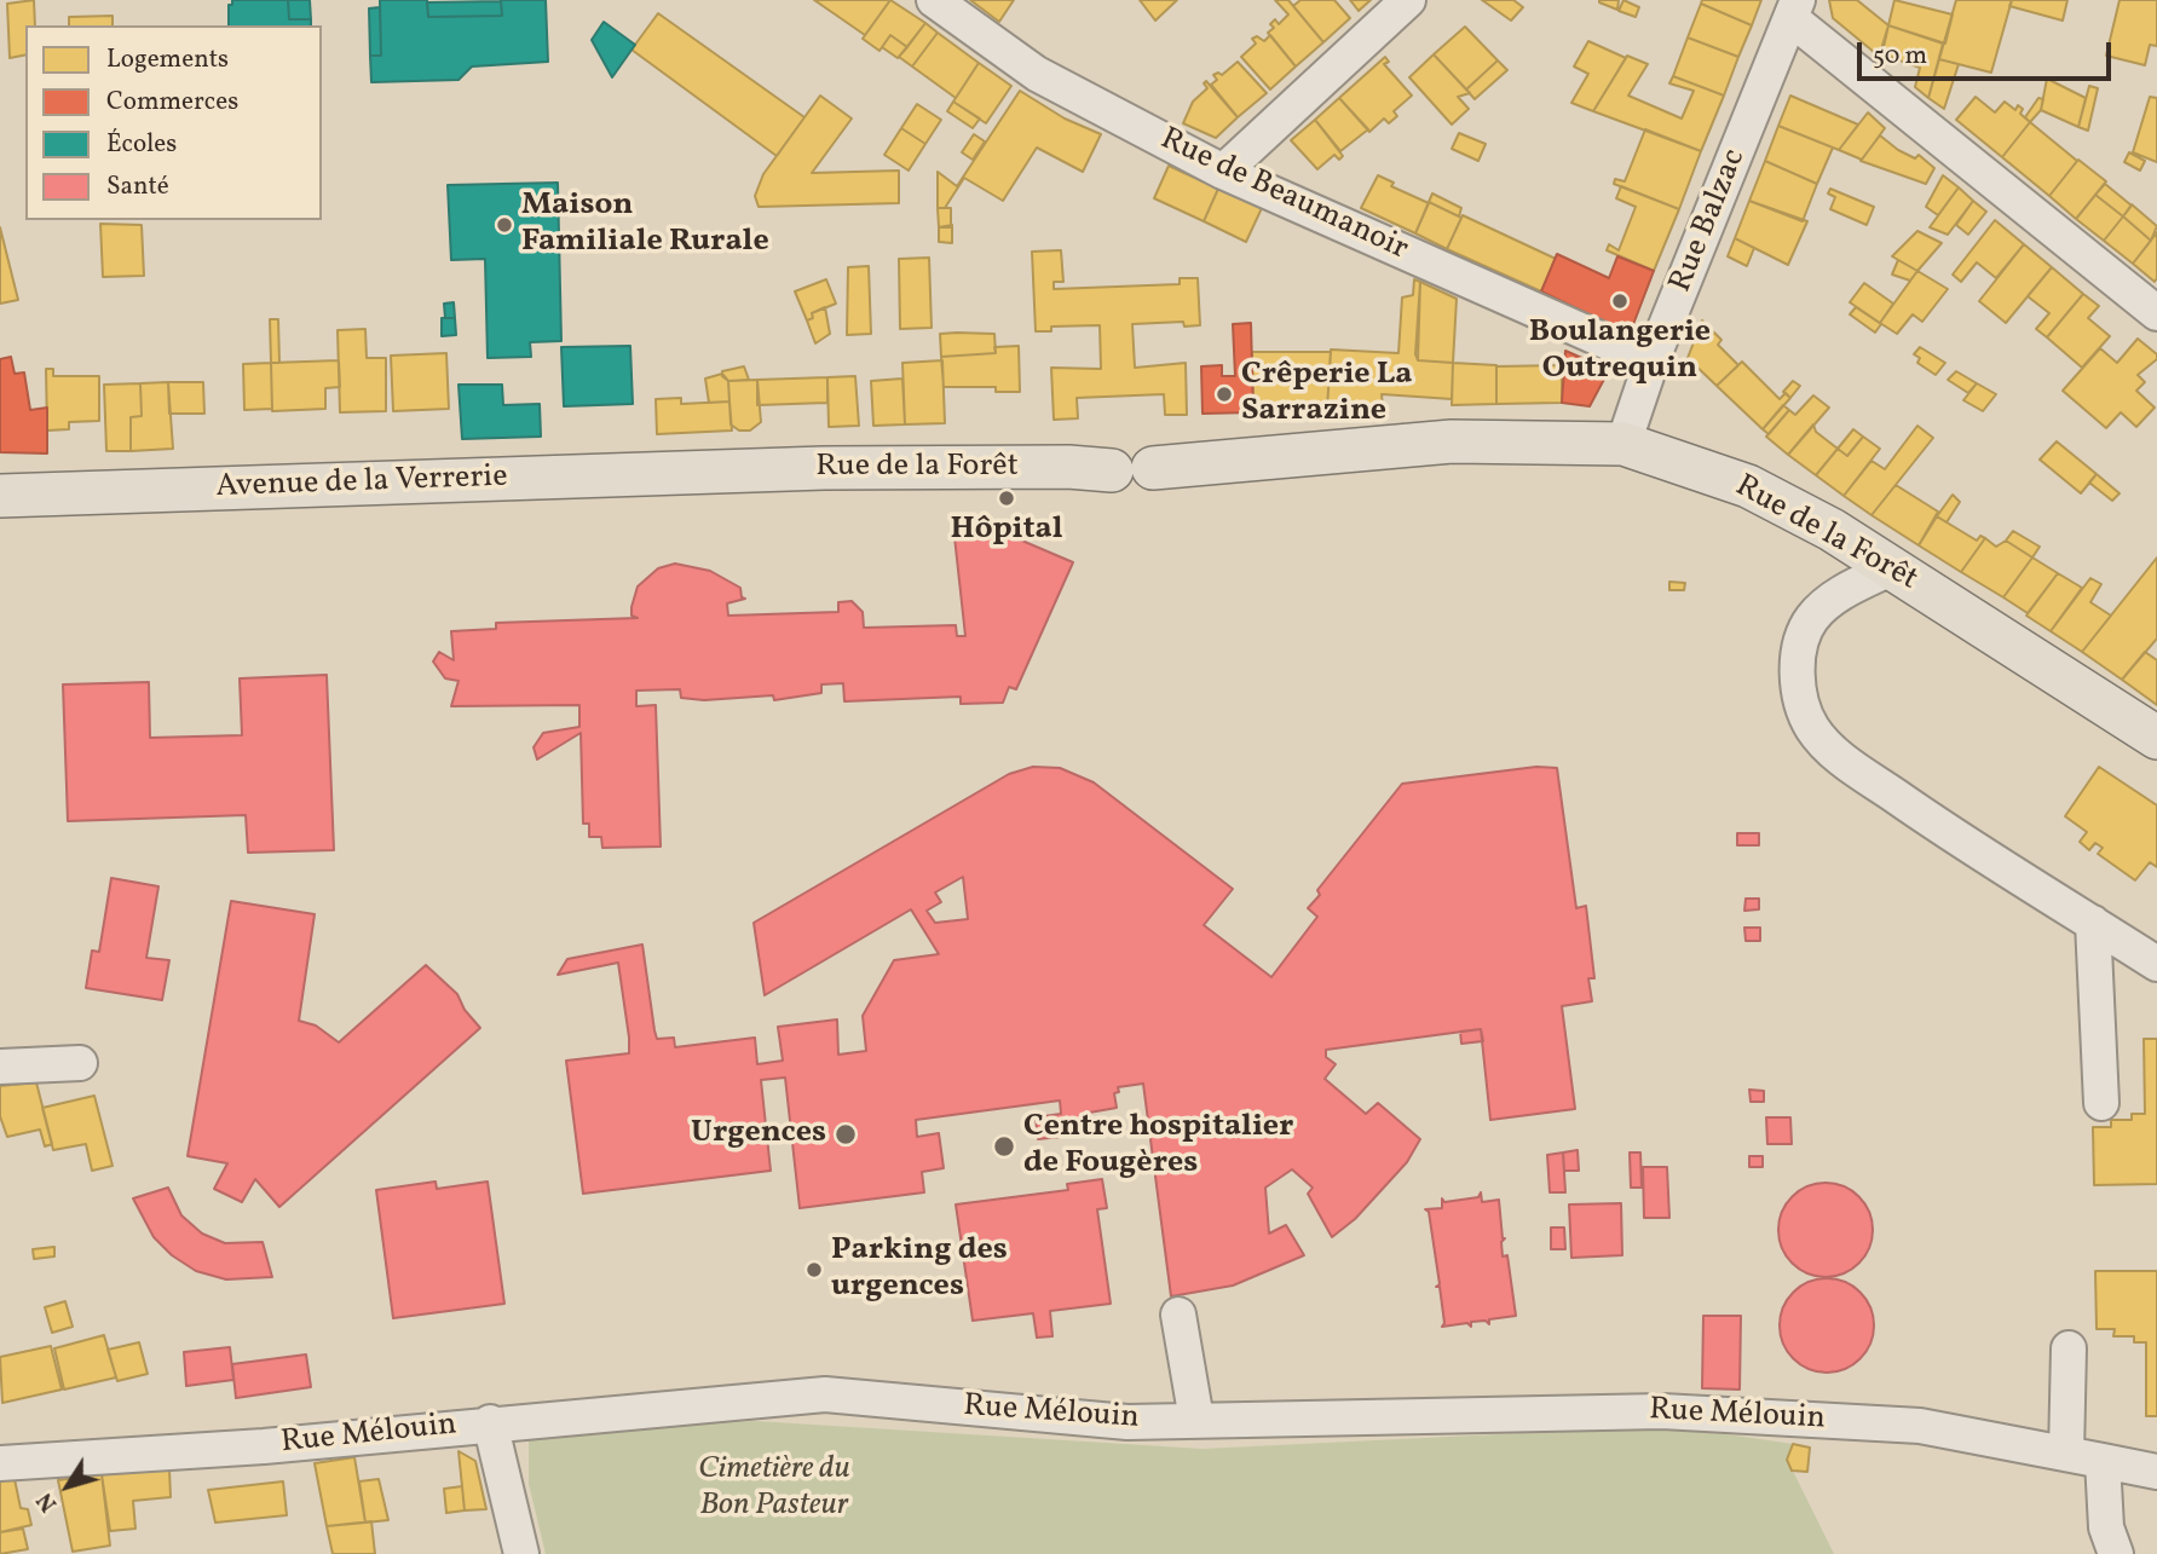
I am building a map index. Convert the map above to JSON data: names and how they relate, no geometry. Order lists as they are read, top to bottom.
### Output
{
  "streets": {
    "main road": ["Rue de la Forêt", "Avenue de la Verrerie"],
    "street": ["Rue de Beaumanoir", "Rue Balzac", "Rue Mélouin"]
  },
  "crossings": [
    ["Rue de Beaumanoir", "Rue Balzac"],
    ["Rue Balzac", "Rue de la Forêt"],
    ["Rue de la Forêt", "Avenue de la Verrerie"]
  ],
  "parks": ["Cimetière du Bon Pasteur"],
  "places": [
    "Maison Familiale Rurale",
    "Boulangerie Outrequin",
    "Crêperie La Sarrazine",
    "Hôpital",
    "Urgences",
    "Centre hospitalier de Fougères",
    "Parking des urgences"
  ],
  "legend": [
    "Logements",
    "Commerces",
    "Écoles",
    "Santé"
  ],
  "scale_bar": "50 m",
  "north": "bottom left"
}
